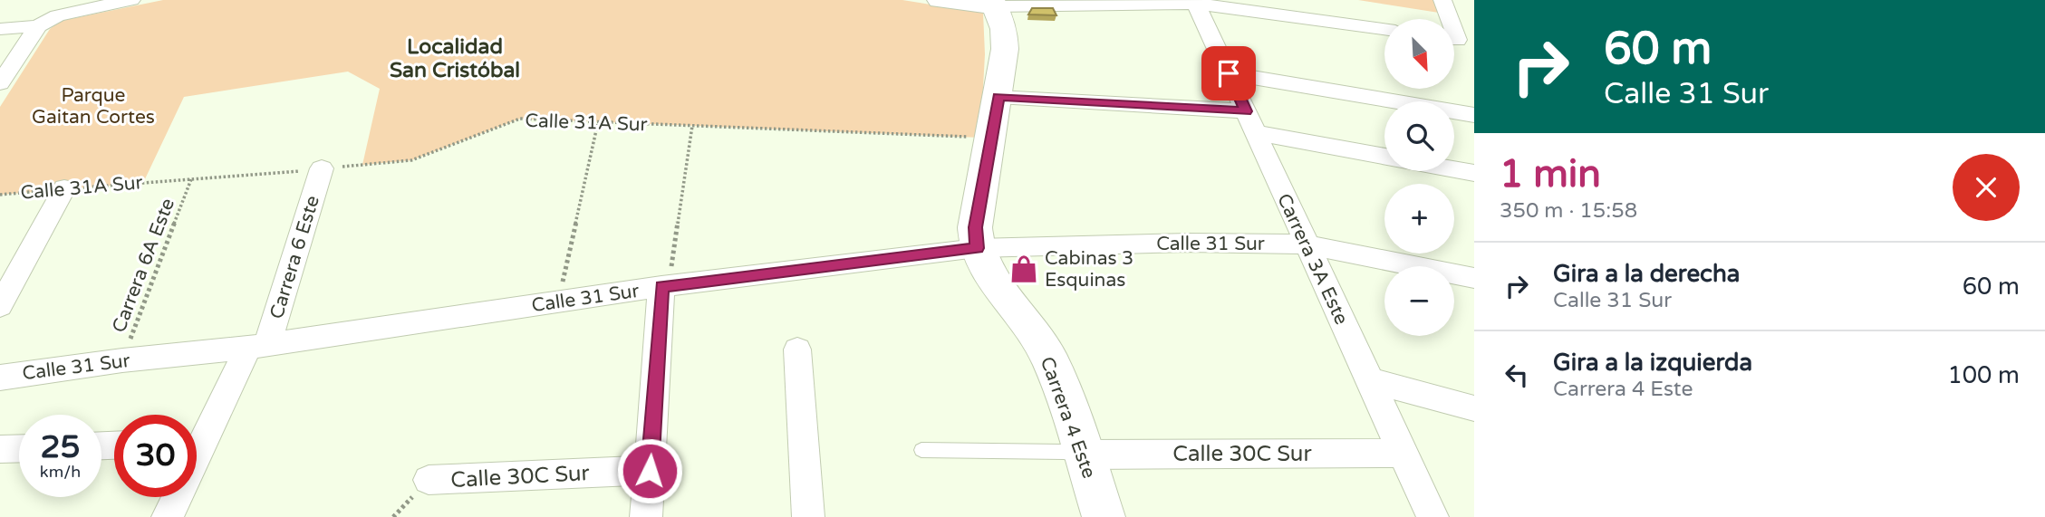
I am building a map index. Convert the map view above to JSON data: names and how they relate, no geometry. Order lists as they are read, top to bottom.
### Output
{
  "streets": {
    "street": [
      "Calle 31 Sur",
      "Carrera 6 Este",
      "Carrera 3A Este",
      "Carrera 4 Este",
      "Calle 30C Sur"
    ],
    "path": ["Calle 31A Sur", "Carrera 6A Este"]
  },
  "crossings": [
    ["Calle 31A Sur", "Carrera 6 Este"],
    ["Calle 31A Sur", "Carrera 6A Este"],
    ["Calle 31A Sur", "Carrera 4 Este"],
    ["Calle 31 Sur", "Carrera 6 Este"],
    ["Calle 31 Sur", "Carrera 3A Este"],
    ["Calle 31 Sur", "Carrera 6A Este"],
    ["Calle 31 Sur", "Carrera 4 Este"],
    ["Carrera 3A Este", "Calle 30C Sur"],
    ["Carrera 4 Este", "Calle 30C Sur"]
  ],
  "districts": ["Localidad San Cristóbal"],
  "parks": ["Parque Gaitan Cortes"],
  "places": {
    "shop": ["Cabinas 3 Esquinas"]
  },
  "north": "bottom right",
  "page": {
    "turn": ["60 m", "Calle 31 Sur"],
    "map_buttons": ["+", "−"],
    "heading": ["1 min", "350 m · 15:58"],
    "list": [
      {
        "name": "Gira a la derecha",
        "note": "Calle 31 Sur",
        "value": "60 m"
      },
      {
        "name": "Gira a la izquierda",
        "note": "Carrera 4 Este",
        "value": "100 m"
      }
    ],
    "speed": "25 km/h",
    "limit": "30"
  }
}
